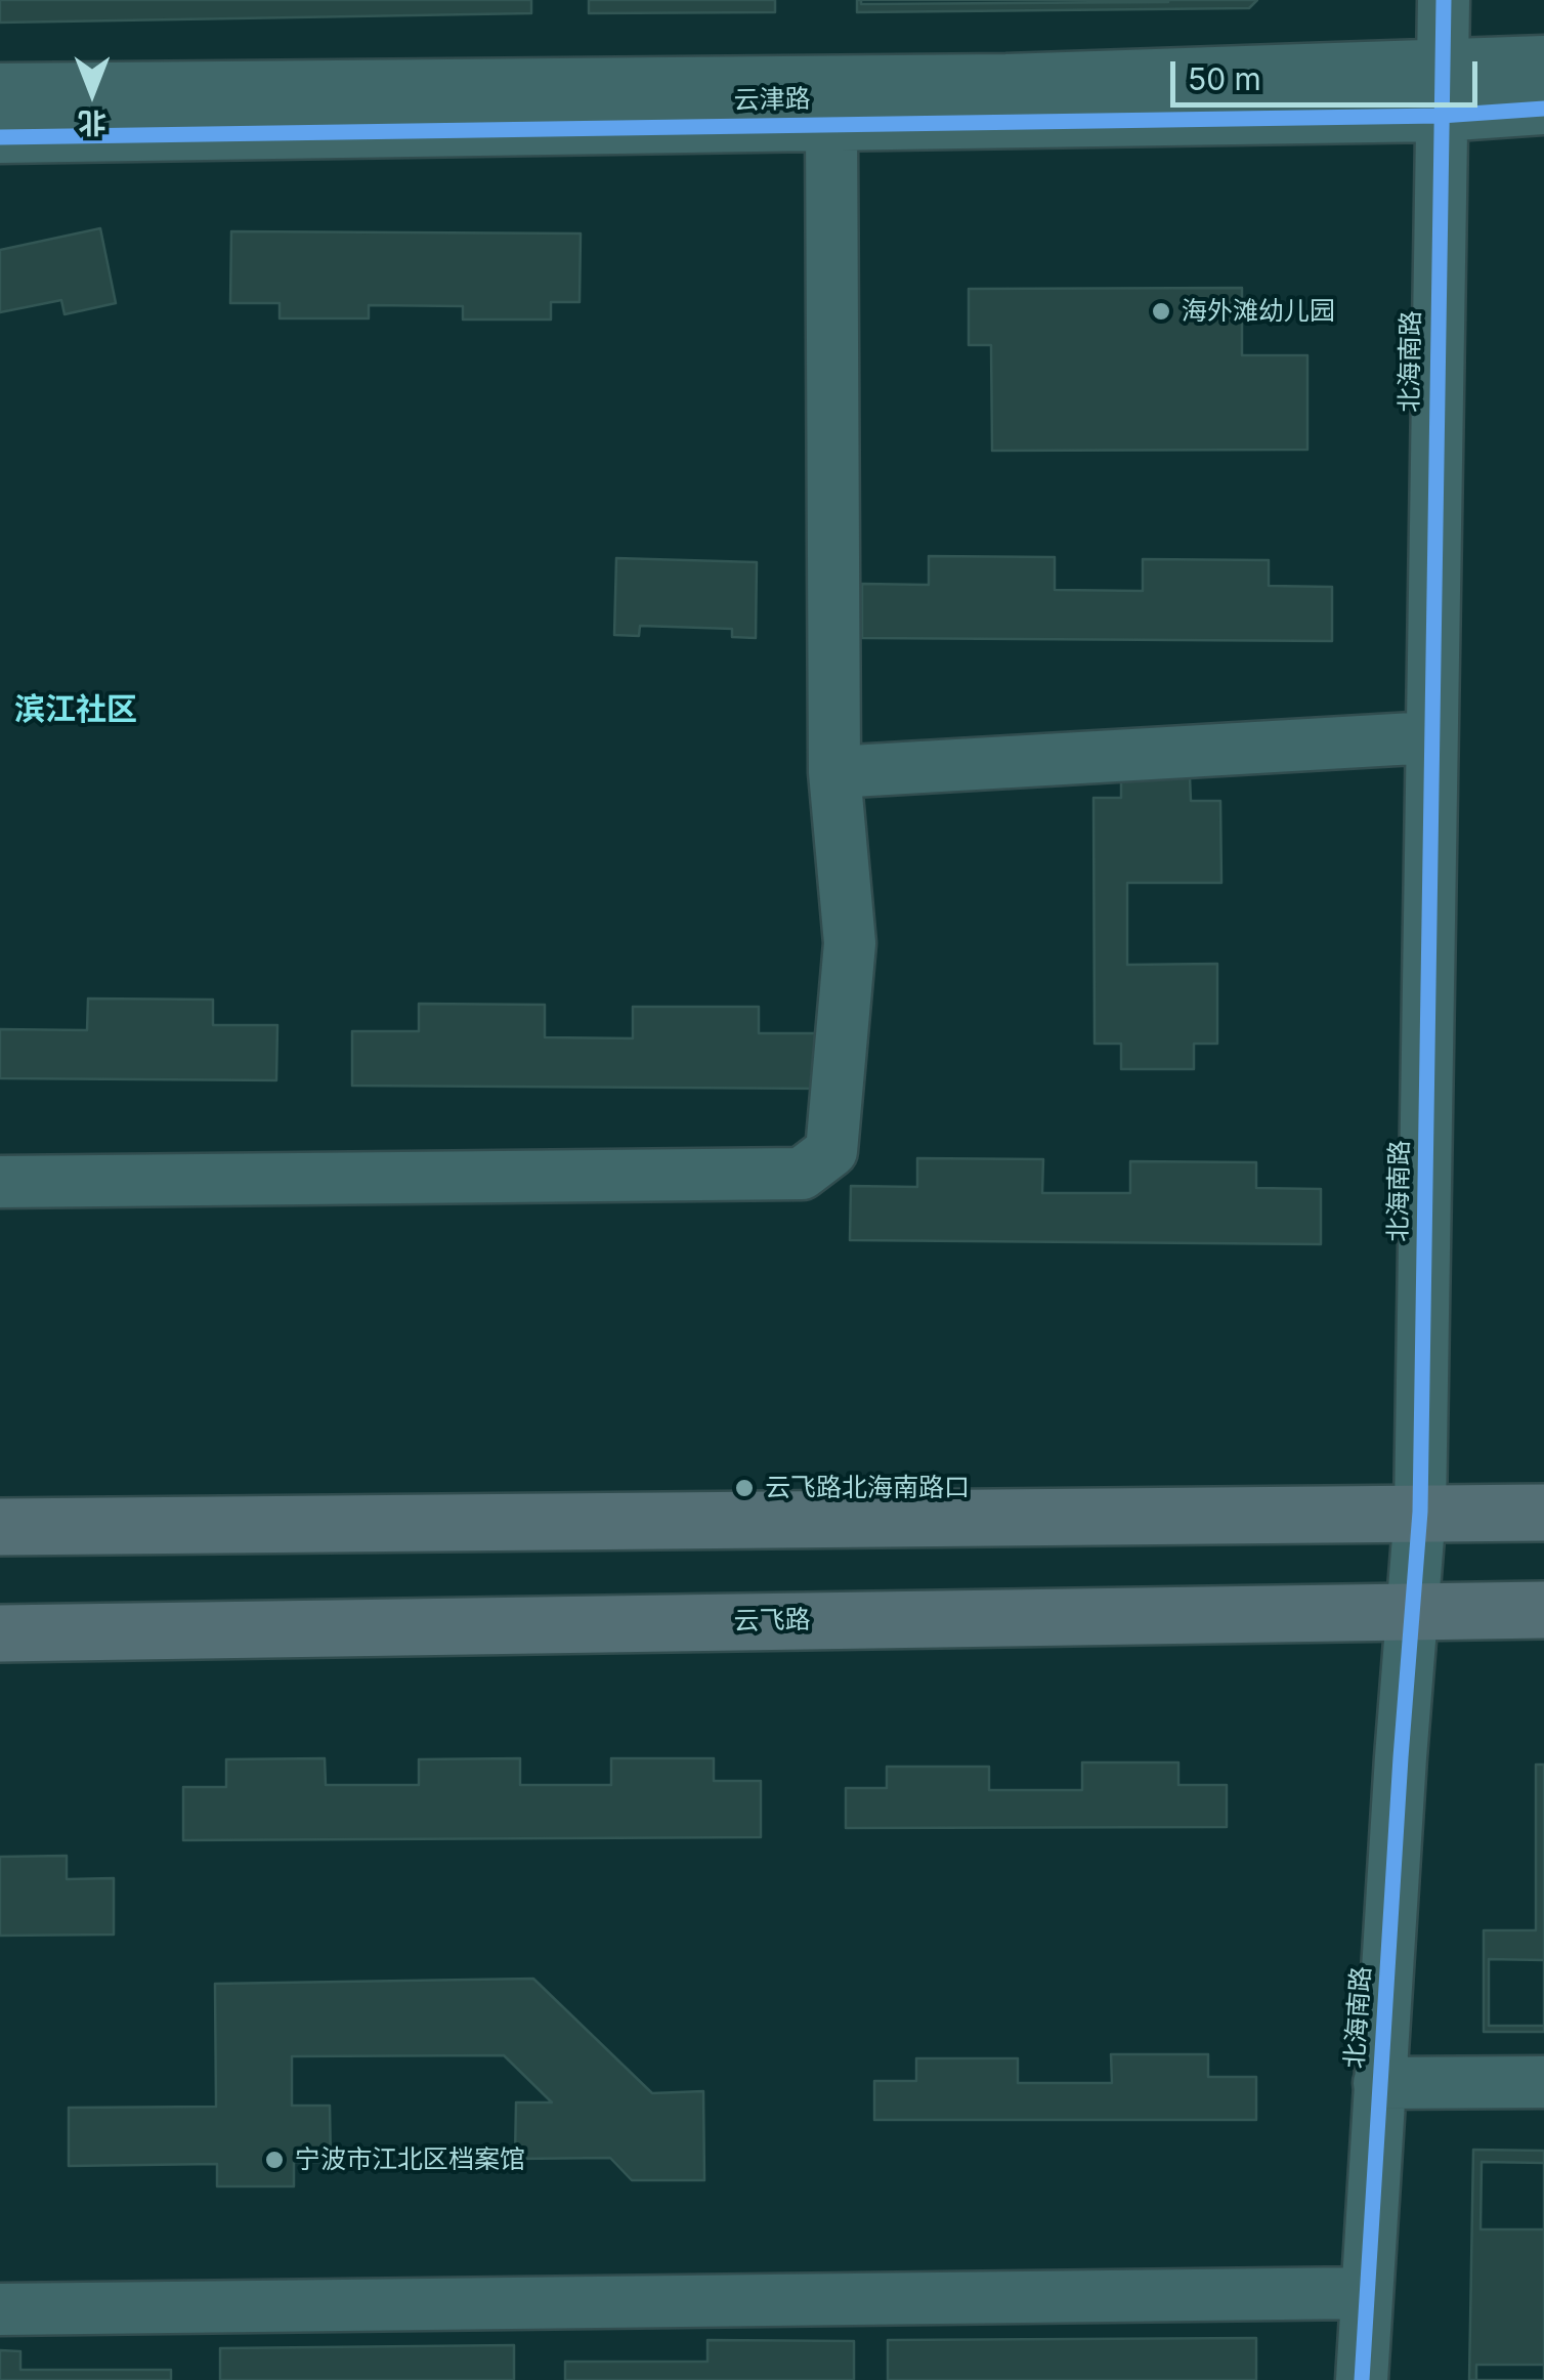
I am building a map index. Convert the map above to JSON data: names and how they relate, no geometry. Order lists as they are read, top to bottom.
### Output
{
  "streets": {
    "main road": ["云飞路"],
    "street": ["云津路", "北海南路"]
  },
  "crossings": [
    ["云津路", "北海南路"],
    ["北海南路", "云飞路"]
  ],
  "districts": ["滨江社区"],
  "places": ["海外滩幼儿园", "云飞路北海南路口", "宁波市江北区档案馆"],
  "scale_bar": "50 m",
  "north": "bottom"
}
